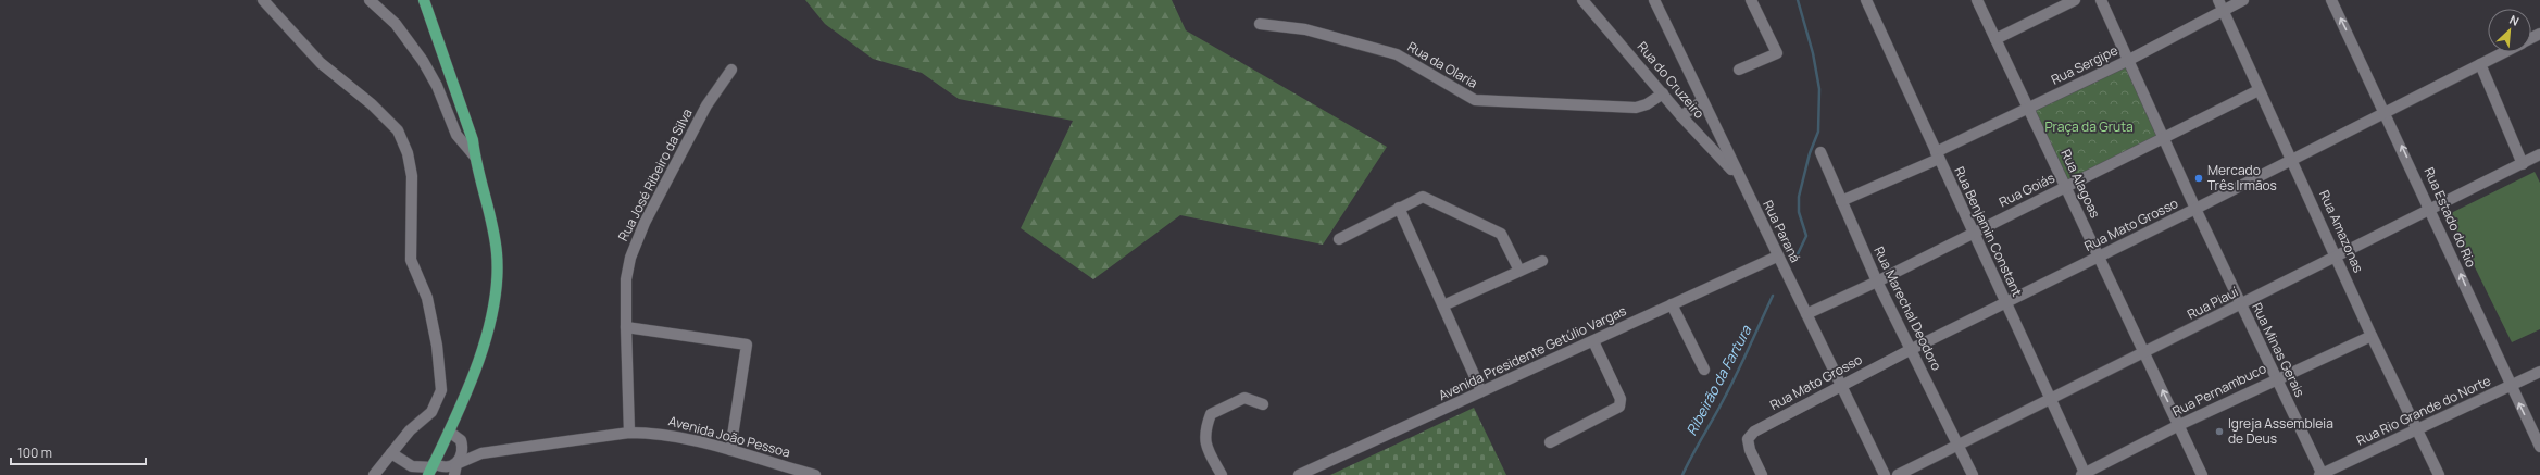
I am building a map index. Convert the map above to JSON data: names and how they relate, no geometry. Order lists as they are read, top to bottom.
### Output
{
  "streets": {
    "street": [
      "Rua da Olaria",
      "Rua Sergipe",
      "Rua do Cruzeiro",
      "Rua José Ribeiro da Silva",
      "Rua Alagoas",
      "Rua Goiás",
      "Rua Estado do Rio",
      "Rua Mato Grosso",
      "Rua Paraná",
      "Rua Benjamin Constant",
      "Rua Amazonas",
      "Rua Piauí",
      "Rua Marechal Deodoro",
      "Rua Minas Gerais",
      "Avenida Presidente Getúlio Vargas",
      "Rua Pernambuco",
      "Rua Rio Grande do Norte",
      "Avenida João Pessoa"
    ]
  },
  "crossings": [
    ["Rua da Olaria", "Rua do Cruzeiro"],
    ["Rua Sergipe", "Rua Alagoas"],
    ["Rua Sergipe", "Rua Benjamin Constant"],
    ["Rua Sergipe", "Rua Amazonas"],
    ["Rua Sergipe", "Rua Marechal Deodoro"],
    ["Rua Sergipe", "Rua Minas Gerais"],
    ["Rua do Cruzeiro", "Rua Paraná"],
    ["Rua José Ribeiro da Silva", "Avenida João Pessoa"],
    ["Rua Alagoas", "Rua Goiás"],
    ["Rua Alagoas", "Rua Mato Grosso"],
    ["Rua Alagoas", "Rua Piauí"],
    ["Rua Alagoas", "Rua Pernambuco"],
    ["Rua Goiás", "Rua Paraná"],
    ["Rua Goiás", "Rua Benjamin Constant"],
    ["Rua Goiás", "Rua Amazonas"],
    ["Rua Goiás", "Rua Marechal Deodoro"],
    ["Rua Goiás", "Rua Minas Gerais"],
    ["Rua Estado do Rio", "Rua Mato Grosso"],
    ["Rua Estado do Rio", "Rua Piauí"],
    ["Rua Estado do Rio", "Rua Rio Grande do Norte"],
    ["Rua Mato Grosso", "Rua Paraná"],
    ["Rua Mato Grosso", "Rua Benjamin Constant"],
    ["Rua Mato Grosso", "Rua Amazonas"],
    ["Rua Mato Grosso", "Rua Marechal Deodoro"],
    ["Rua Mato Grosso", "Rua Minas Gerais"],
    ["Rua Paraná", "Avenida Presidente Getúlio Vargas"],
    ["Rua Benjamin Constant", "Rua Piauí"],
    ["Rua Benjamin Constant", "Rua Pernambuco"],
    ["Rua Amazonas", "Rua Piauí"],
    ["Rua Amazonas", "Rua Pernambuco"],
    ["Rua Amazonas", "Rua Rio Grande do Norte"],
    ["Rua Piauí", "Rua Marechal Deodoro"],
    ["Rua Piauí", "Rua Minas Gerais"],
    ["Rua Minas Gerais", "Rua Pernambuco"],
    ["Rua Minas Gerais", "Rua Rio Grande do Norte"]
  ],
  "one_way": ["Rua Estado do Rio"],
  "water": ["Ribeirão da Fartura"],
  "parks": ["Praça da Gruta"],
  "places": ["Mercado Três Irmãos", "Igreja Assembleia de Deus"],
  "scale_bar": "100 m",
  "north": "top right"
}
